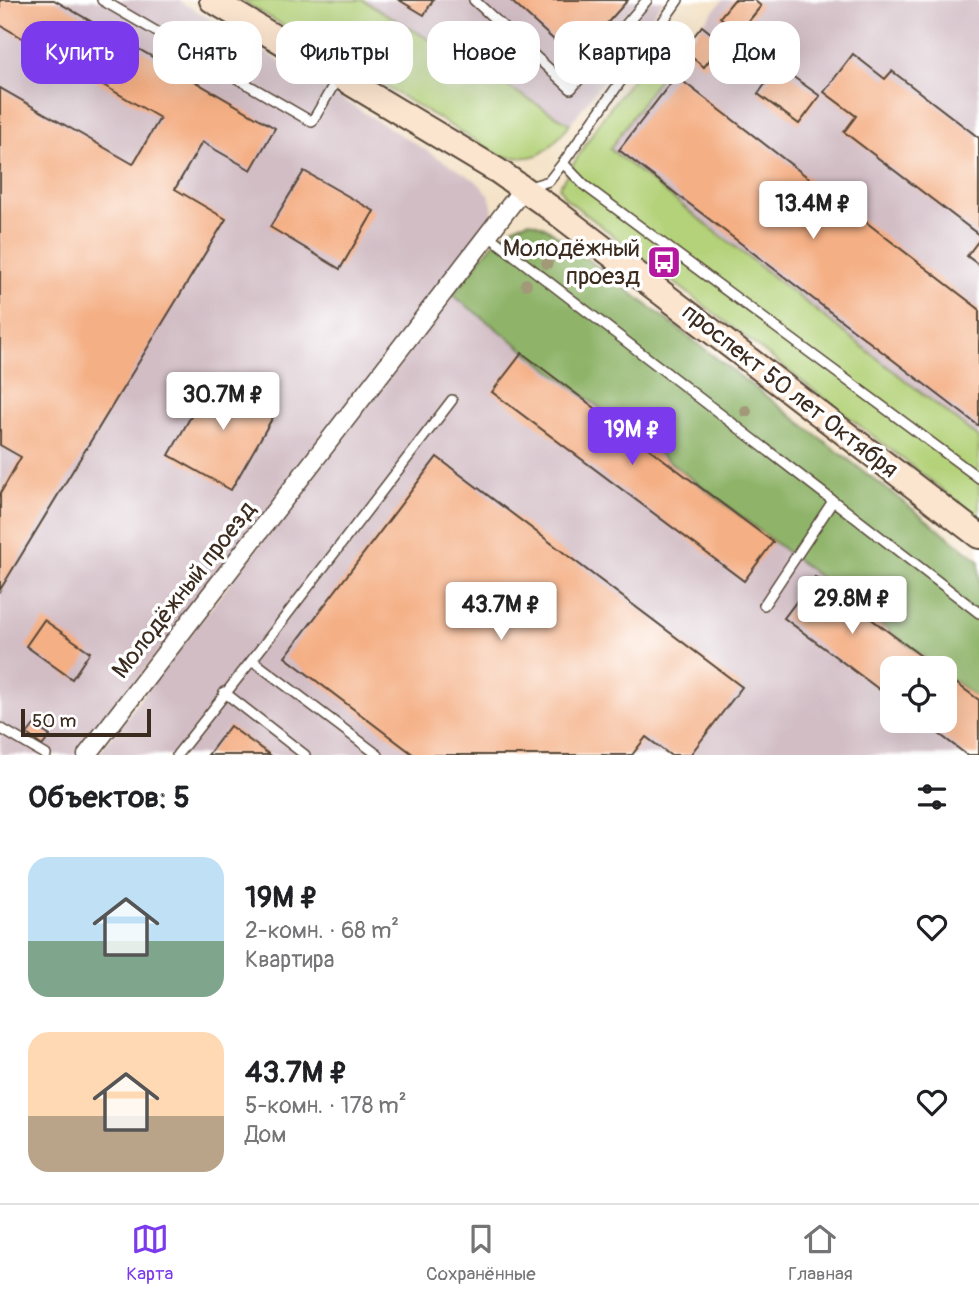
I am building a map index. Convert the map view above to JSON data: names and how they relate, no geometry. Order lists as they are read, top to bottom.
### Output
{
  "streets": {
    "main road": ["проспект 50 лет Октября"],
    "street": ["Молодёжный проезд"]
  },
  "crossings": [
    ["проспект 50 лет Октября", "Молодёжный проезд"]
  ],
  "places": {
    "bus stop": ["Молодёжный проезд"]
  },
  "scale_bar": "50 m",
  "page": {
    "chip": [
      "Купить",
      "Снять",
      "Фильтры",
      "Новое",
      "Квартира",
      "Дом"
    ],
    "price": [
      "13.4M ₽",
      "30.7M ₽",
      "19M ₽",
      "29.8M ₽",
      "43.7M ₽"
    ],
    "scale": "50 m",
    "heading": "Объектов: 5",
    "list": [
      {
        "name": "19M ₽",
        "note": "2-комн. · 68 m² · Квартира"
      },
      {
        "name": "43.7M ₽",
        "note": "5-комн. · 178 m² · Дом"
      }
    ],
    "tabs": ["Карта", "Сохранённые", "Главная"]
  }
}
